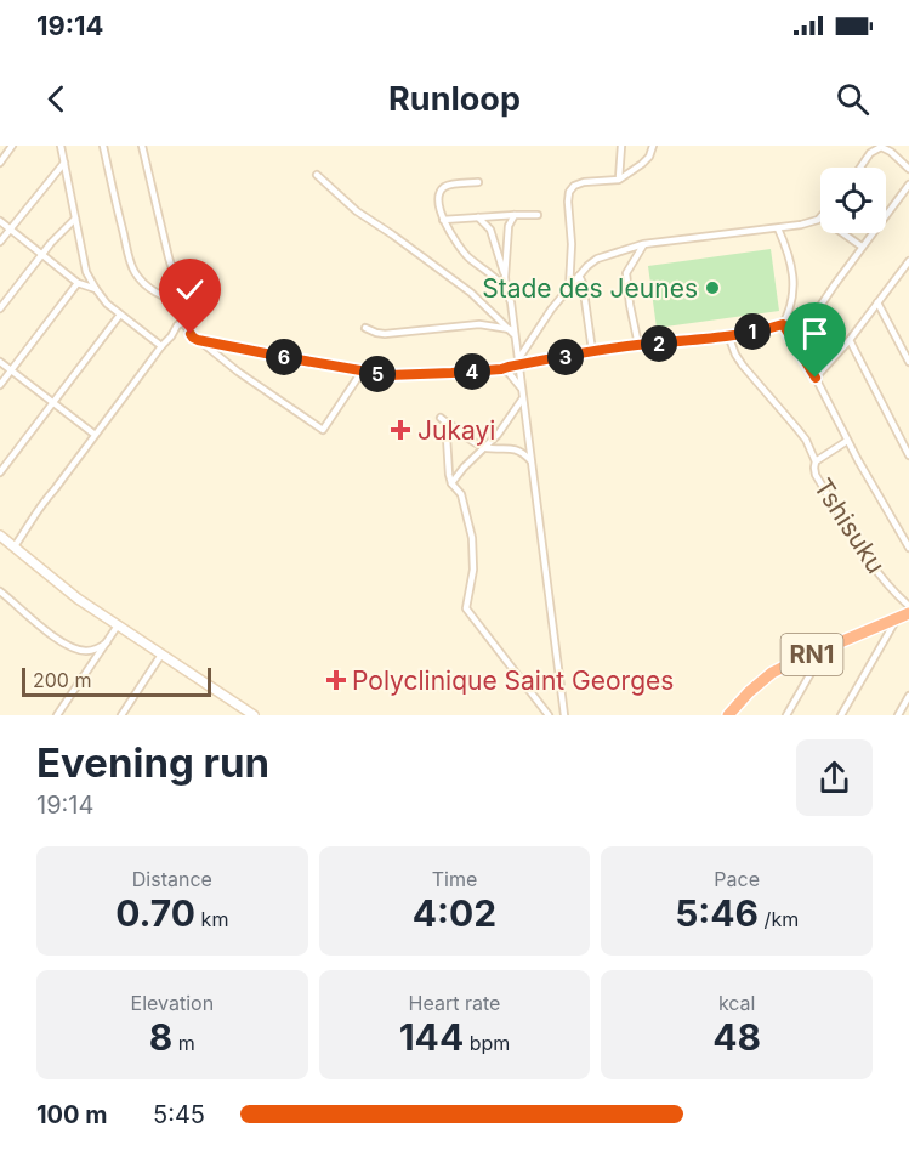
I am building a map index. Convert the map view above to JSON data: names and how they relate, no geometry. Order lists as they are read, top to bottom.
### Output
{
  "streets": {
    "highway": ["RN1"],
    "street": ["Tshisuku"]
  },
  "places": {
    "other": ["Stade des Jeunes"],
    "health": ["Jukayi", "Polyclinique Saint Georges"]
  },
  "scale_bar": "200 m",
  "page": {
    "status": "19:14",
    "header": "Runloop",
    "pins": [
      "1",
      "2",
      "3",
      "6",
      "4",
      "5"
    ],
    "scale": "200 m",
    "heading": ["Evening run", "19:14"],
    "stats": [
      ["Distance", "0.70 km"],
      ["Time", "4:02"],
      ["Pace", "5:46 /km"],
      ["Elevation", "8 m"],
      ["Heart rate", "144 bpm"],
      ["kcal", "48"]
    ],
    "list": [
      {
        "name": "100 m",
        "note": "5:45"
      }
    ]
  }
}
